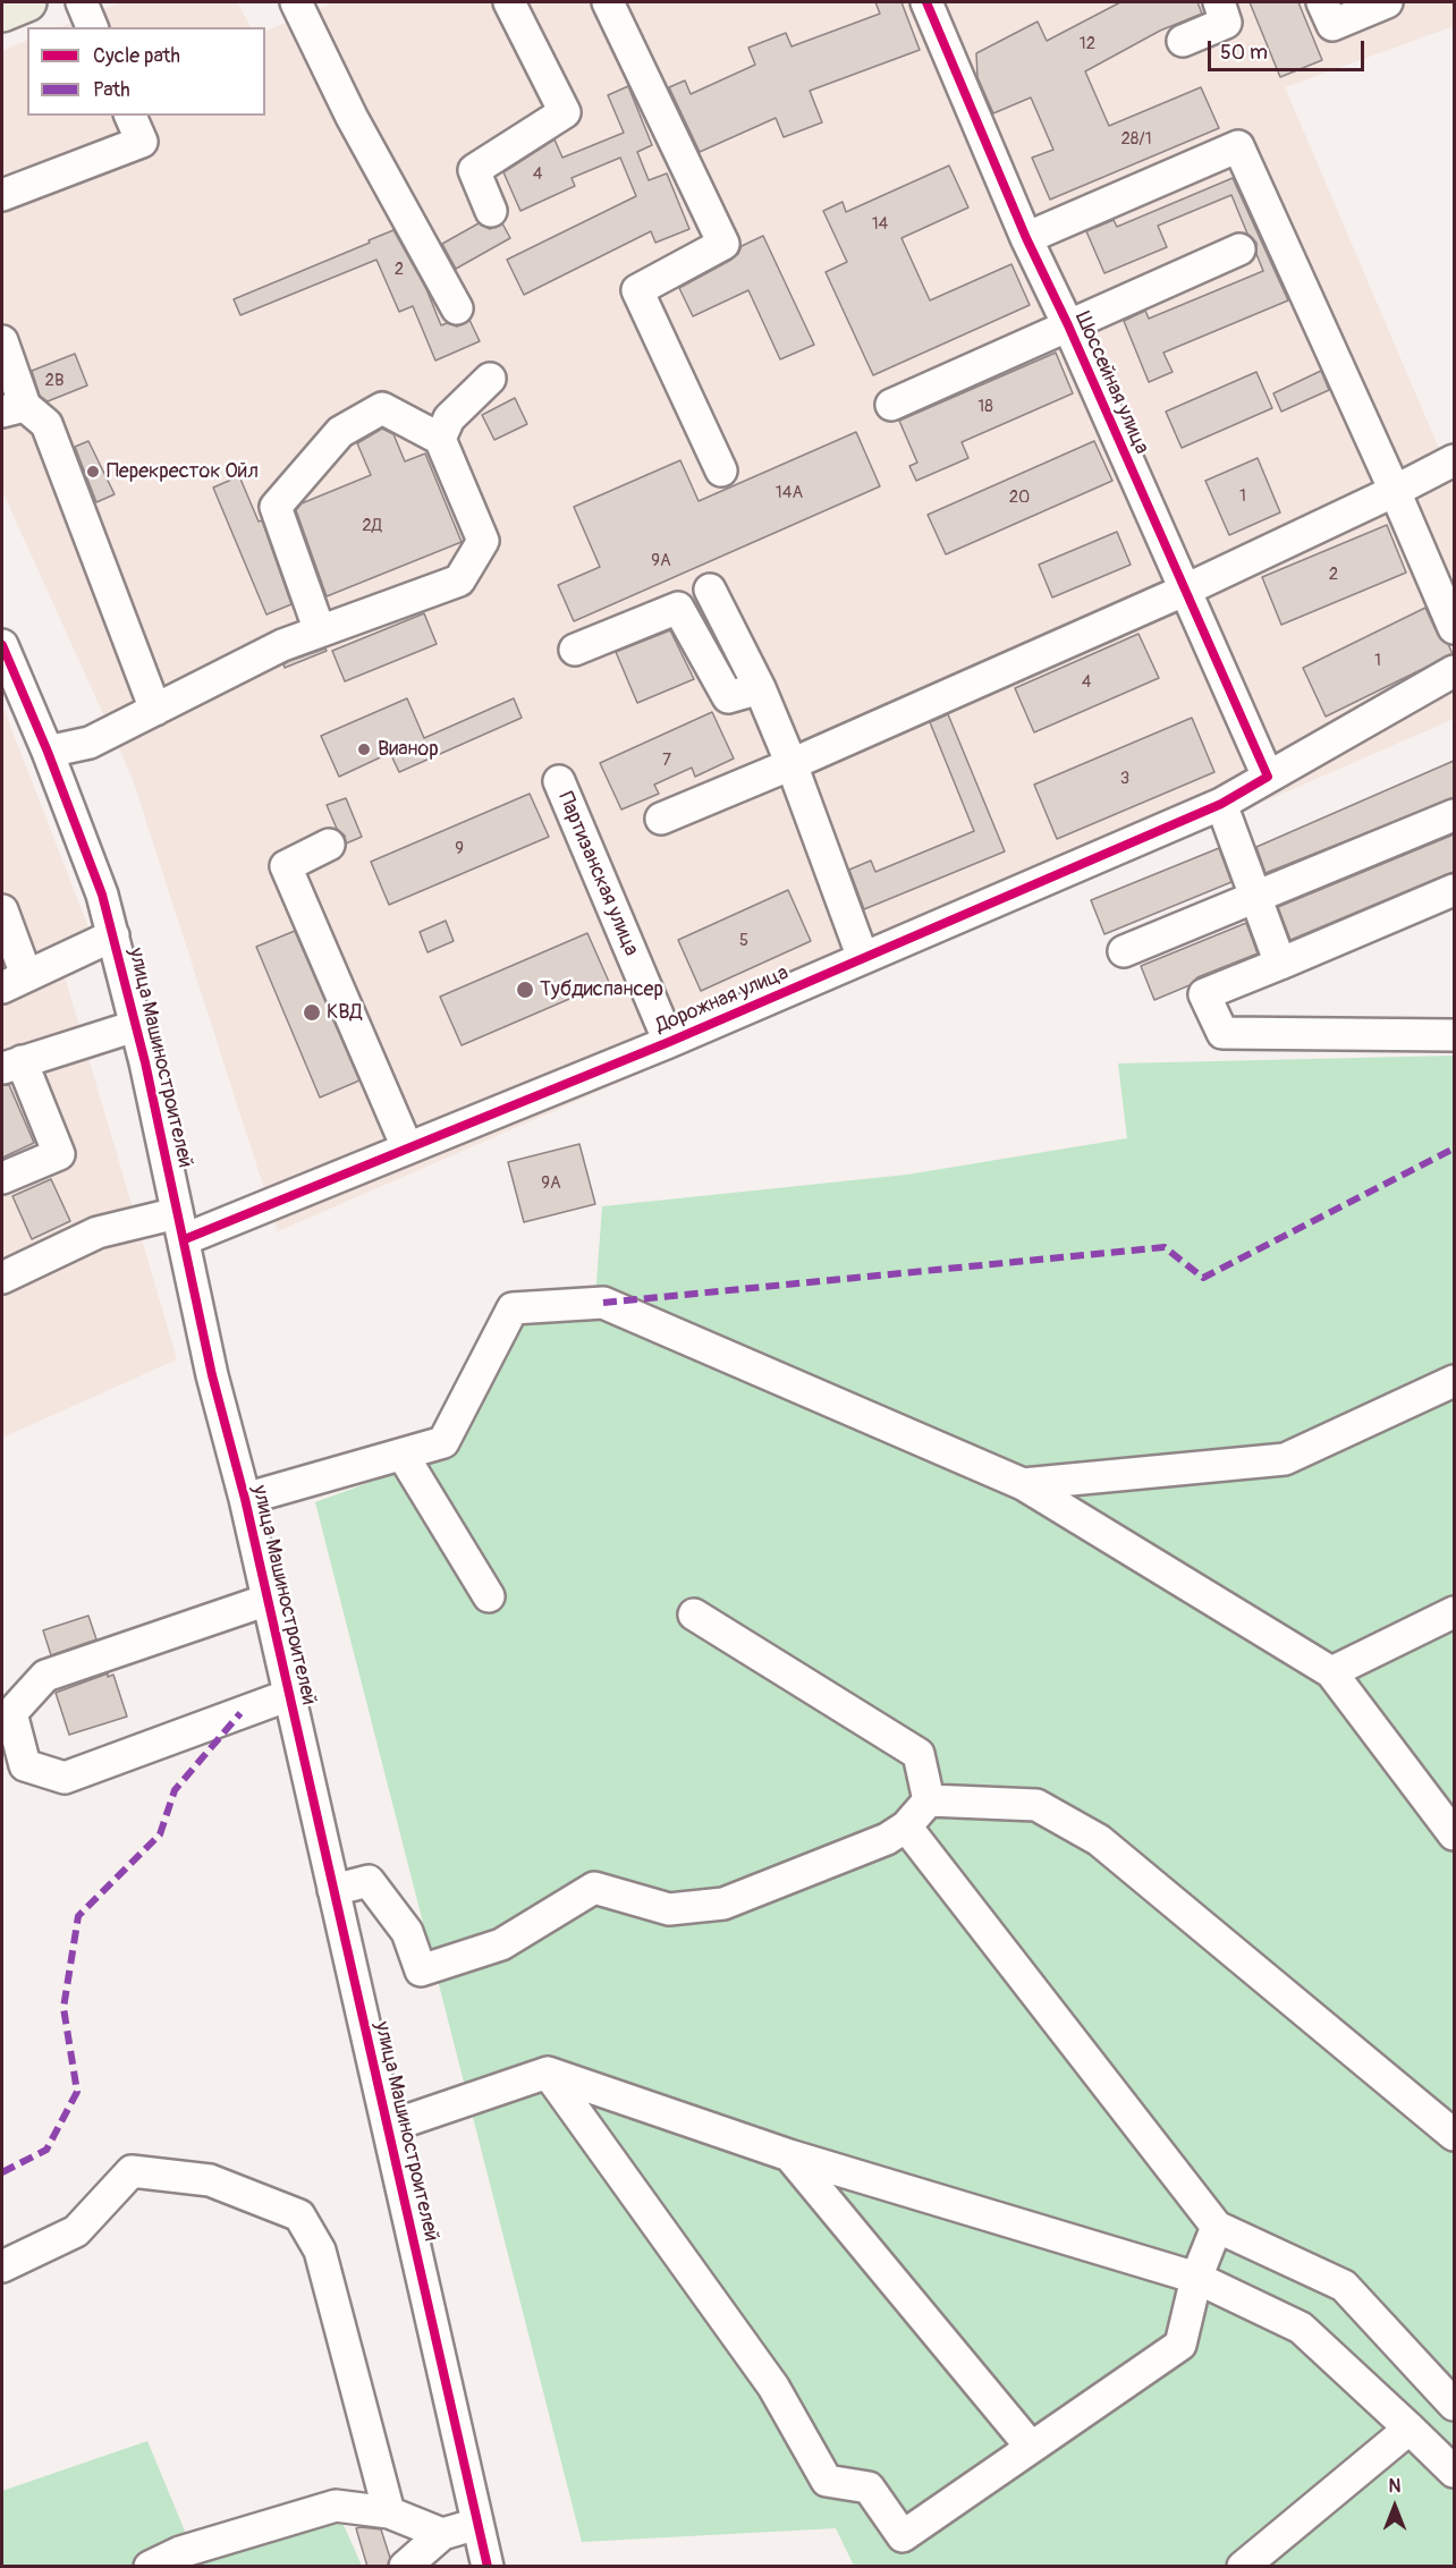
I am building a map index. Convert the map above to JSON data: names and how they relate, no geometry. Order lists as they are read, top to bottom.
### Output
{
  "streets": {
    "street": [
      "Шоссейная улица",
      "Партизанская улица",
      "Дорожная улица",
      "улица Машиностроителей"
    ]
  },
  "crossings": [
    ["Шоссейная улица", "Дорожная улица"],
    ["Партизанская улица", "Дорожная улица"],
    ["Дорожная улица", "улица Машиностроителей"]
  ],
  "places": [
    "Перекресток Ойл",
    "Вианор",
    "Тубдиспансер",
    "КВД"
  ],
  "house_numbers": [
    "12",
    "28/1",
    "4",
    "14",
    "2",
    "2В",
    "18",
    "14А",
    "1",
    "20",
    "2Д",
    "9А",
    "2",
    "1",
    "4",
    "7",
    "3",
    "9",
    "5",
    "9А"
  ],
  "legend": ["Cycle path", "Path"],
  "scale_bar": "50 m",
  "north": "top"
}
